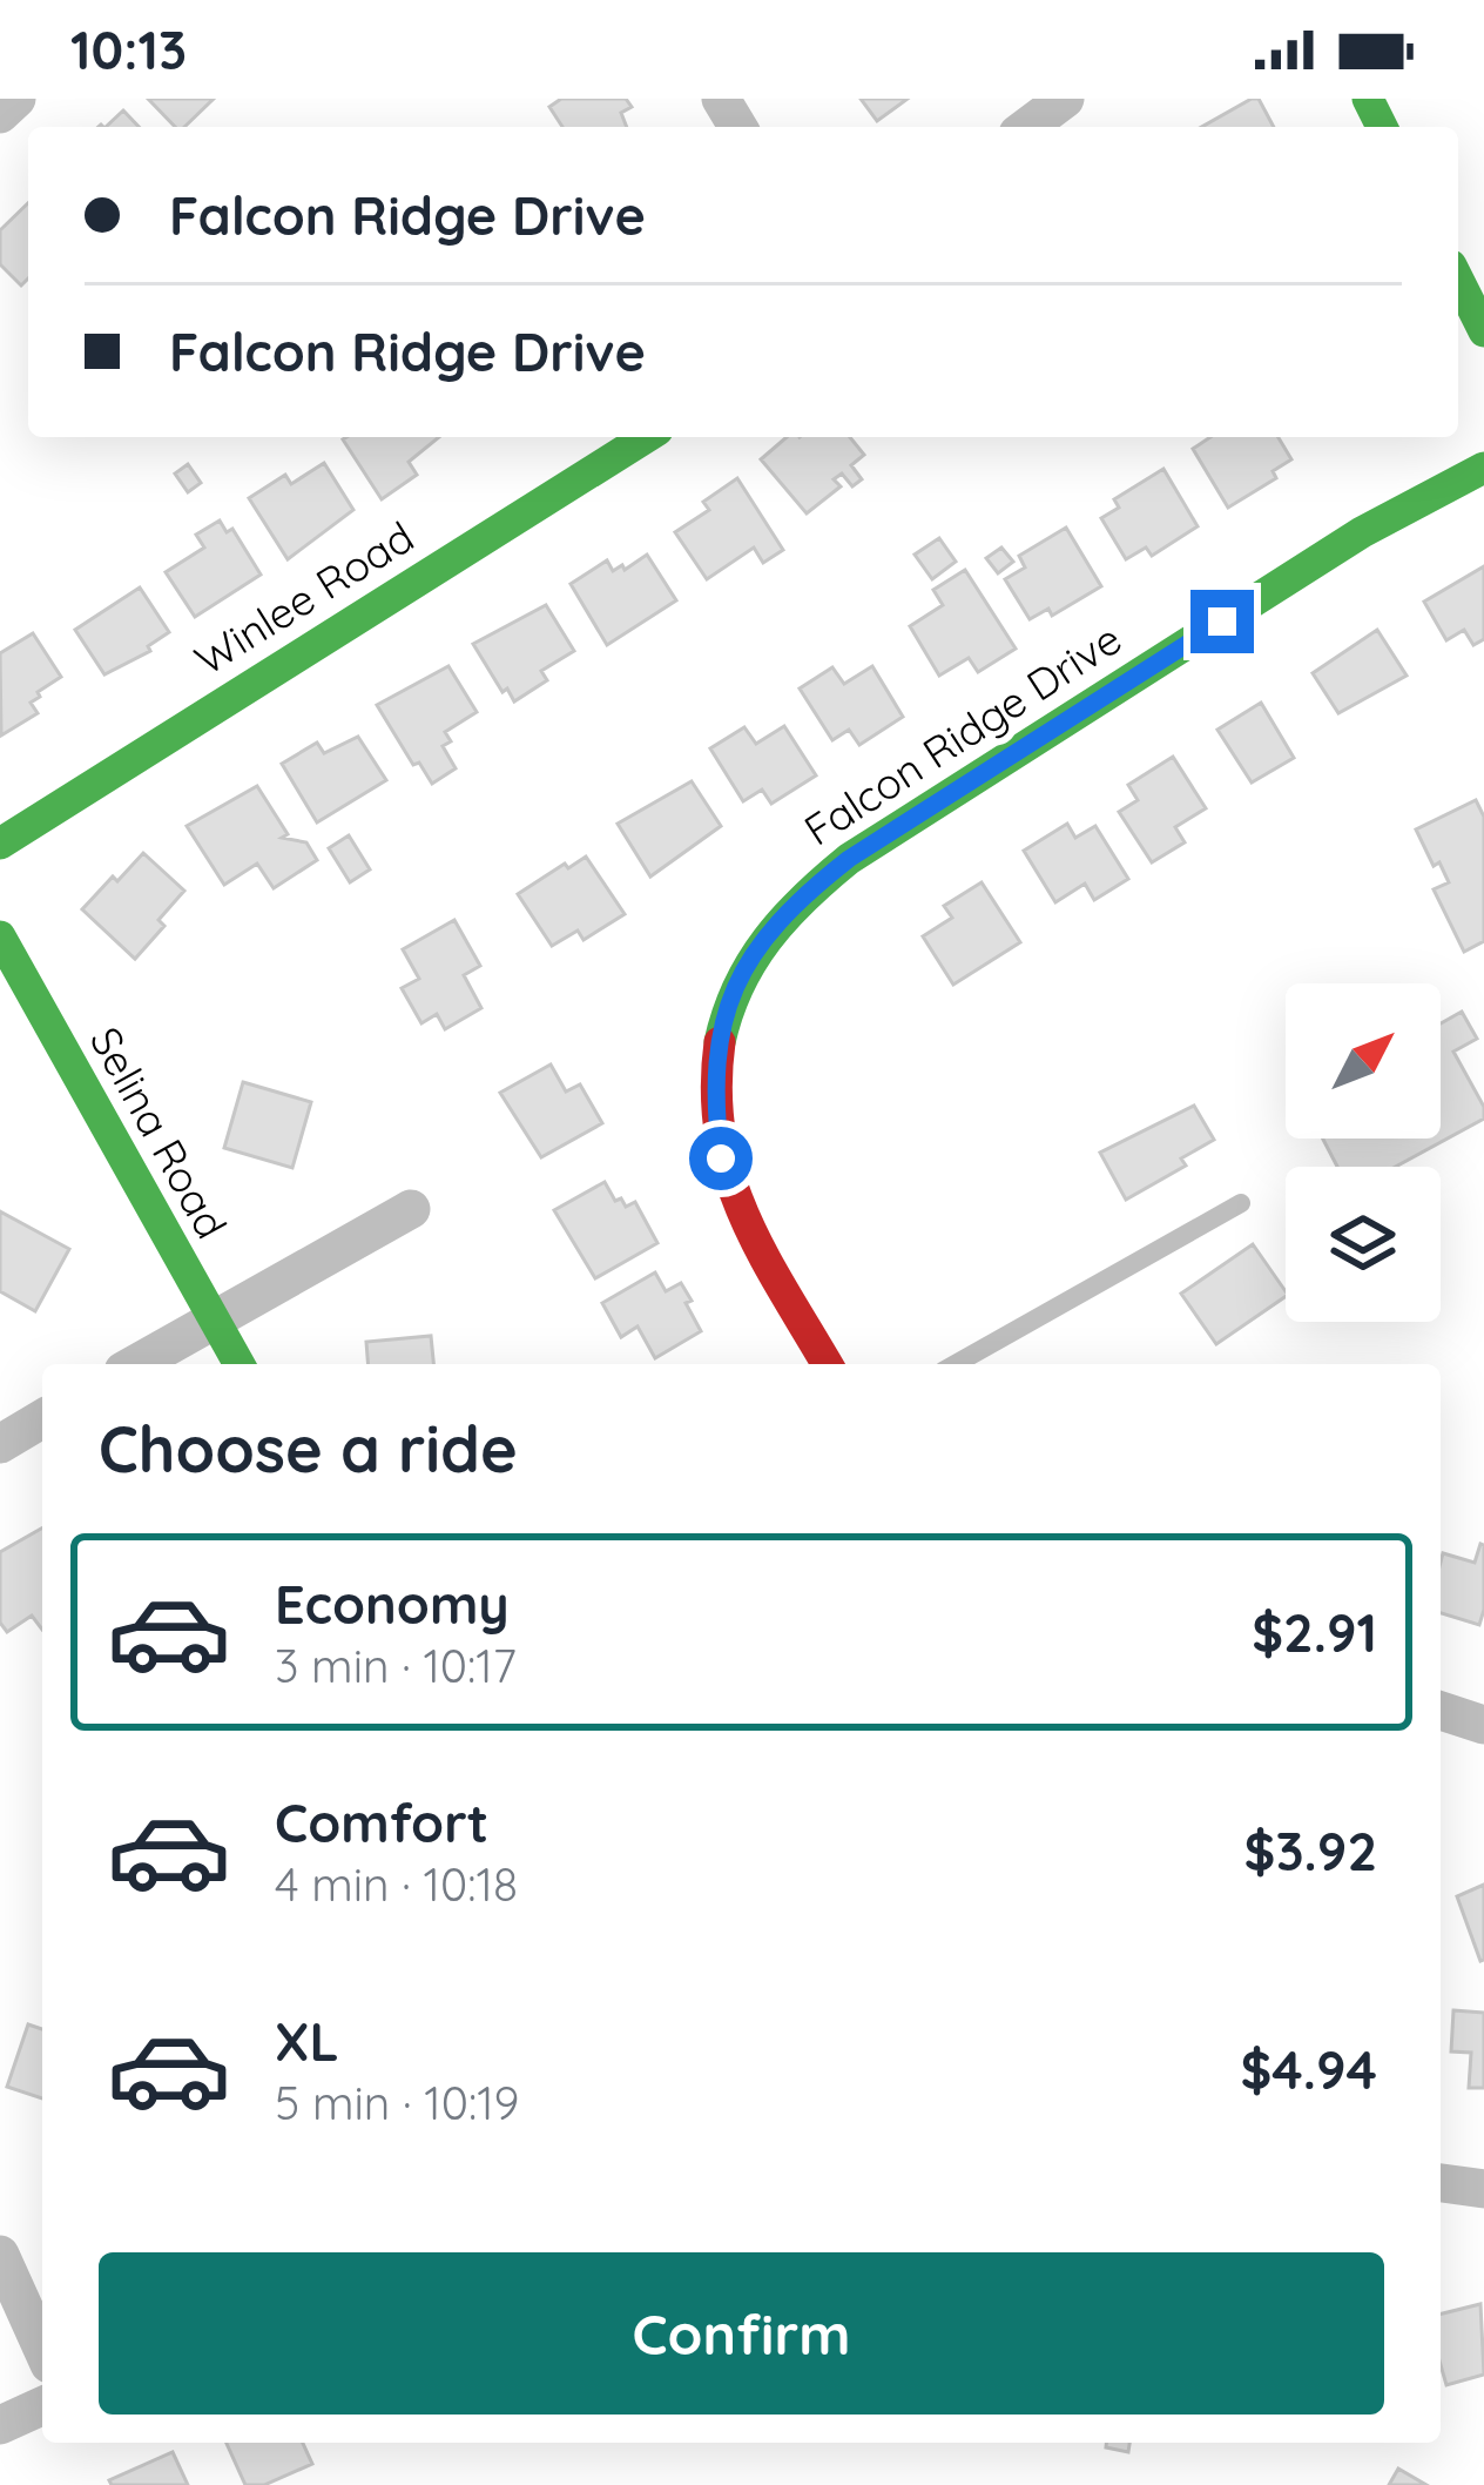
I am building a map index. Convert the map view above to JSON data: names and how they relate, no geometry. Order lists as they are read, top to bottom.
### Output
{
  "streets": {
    "street": ["Winlee Road", "Falcon Ridge Drive", "Selina Road"]
  },
  "north": "top right",
  "page": {
    "status": "10:13",
    "banner": ["Falcon Ridge Drive", "Falcon Ridge Drive"],
    "heading": "Choose a ride",
    "list": [
      {
        "name": "Economy",
        "note": "3 min · 10:17",
        "value": "$2.91"
      },
      {
        "name": "Comfort",
        "note": "4 min · 10:18",
        "value": "$3.92"
      },
      {
        "name": "XL",
        "note": "5 min · 10:19",
        "value": "$4.94"
      }
    ],
    "buttons": "Confirm"
  }
}
